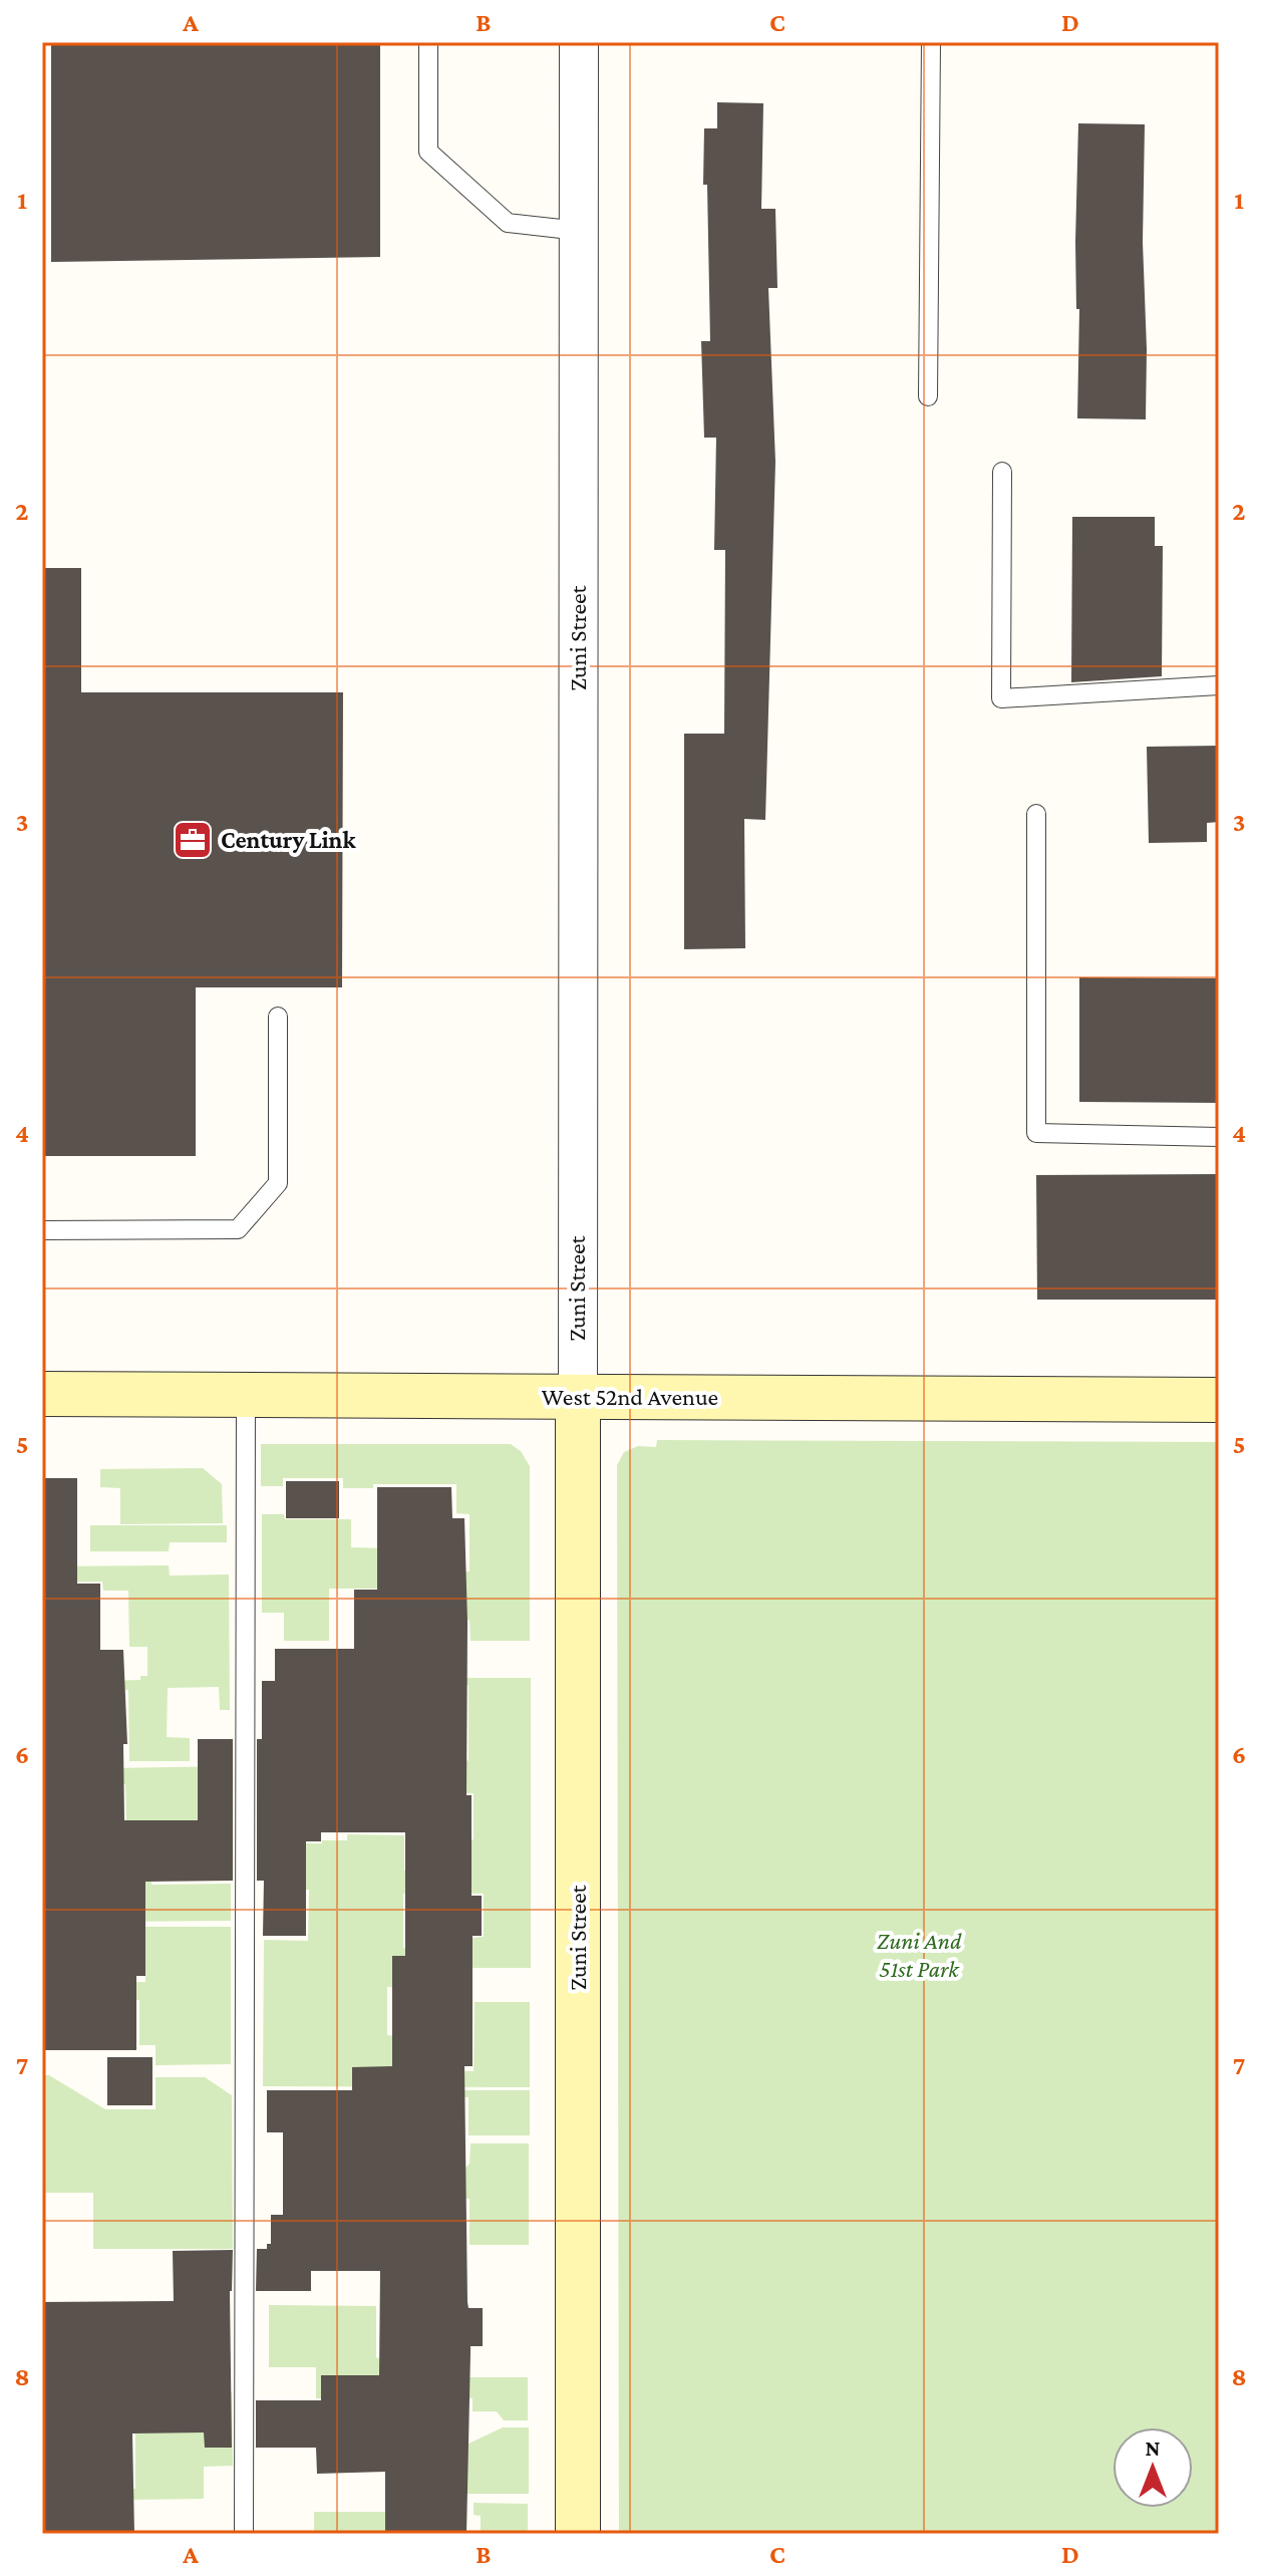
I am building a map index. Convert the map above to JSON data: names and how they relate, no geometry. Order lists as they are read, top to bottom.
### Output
{
  "streets": {
    "street": ["Zuni Street", "West 52nd Avenue"]
  },
  "crossings": [
    ["Zuni Street", "West 52nd Avenue"]
  ],
  "parks": ["Zuni And 51st Park"],
  "places": {
    "office": ["Century Link"]
  },
  "north": "top",
  "grid": {
    "columns": [
      "A",
      "B",
      "C",
      "D"
    ],
    "rows": [
      "1",
      "2",
      "3",
      "4",
      "5",
      "6",
      "7",
      "8"
    ]
  }
}
